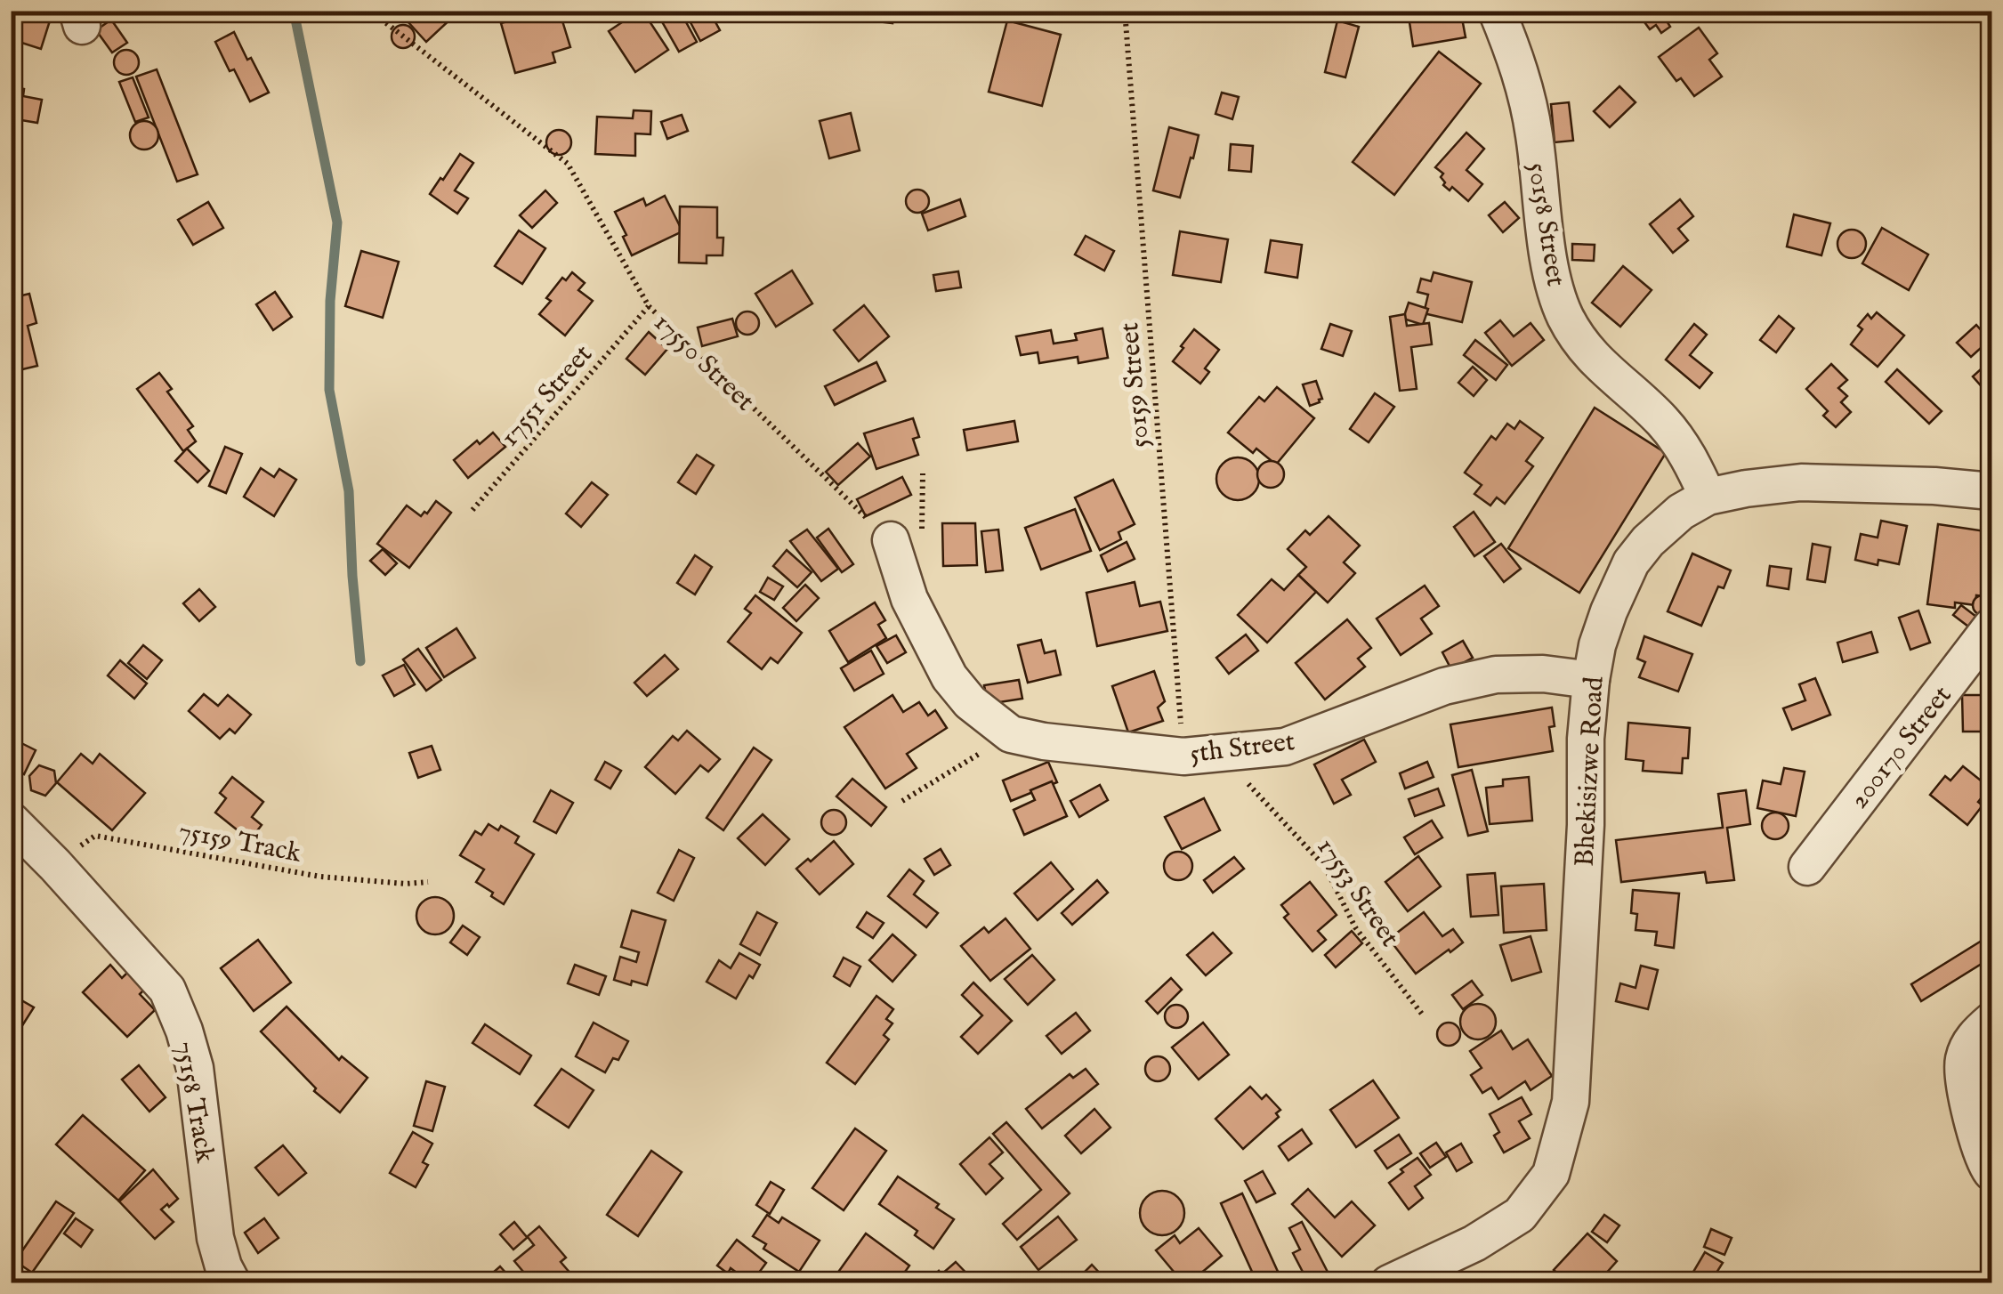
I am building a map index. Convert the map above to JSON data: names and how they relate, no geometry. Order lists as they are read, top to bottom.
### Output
{
  "streets": {
    "street": [
      "50158 Street",
      "5th Street",
      "200170 Street",
      "Bhekisizwe Road",
      "75158 Track"
    ],
    "path": [
      "17550 Street",
      "50159 Street",
      "17551 Street",
      "75159 Track",
      "17553 Street"
    ]
  },
  "crossings": [
    ["50158 Street", "Bhekisizwe Road"],
    ["17550 Street", "17551 Street"],
    ["50159 Street", "5th Street"],
    ["5th Street", "Bhekisizwe Road"],
    ["5th Street", "17553 Street"],
    ["75159 Track", "75158 Track"]
  ]
}
